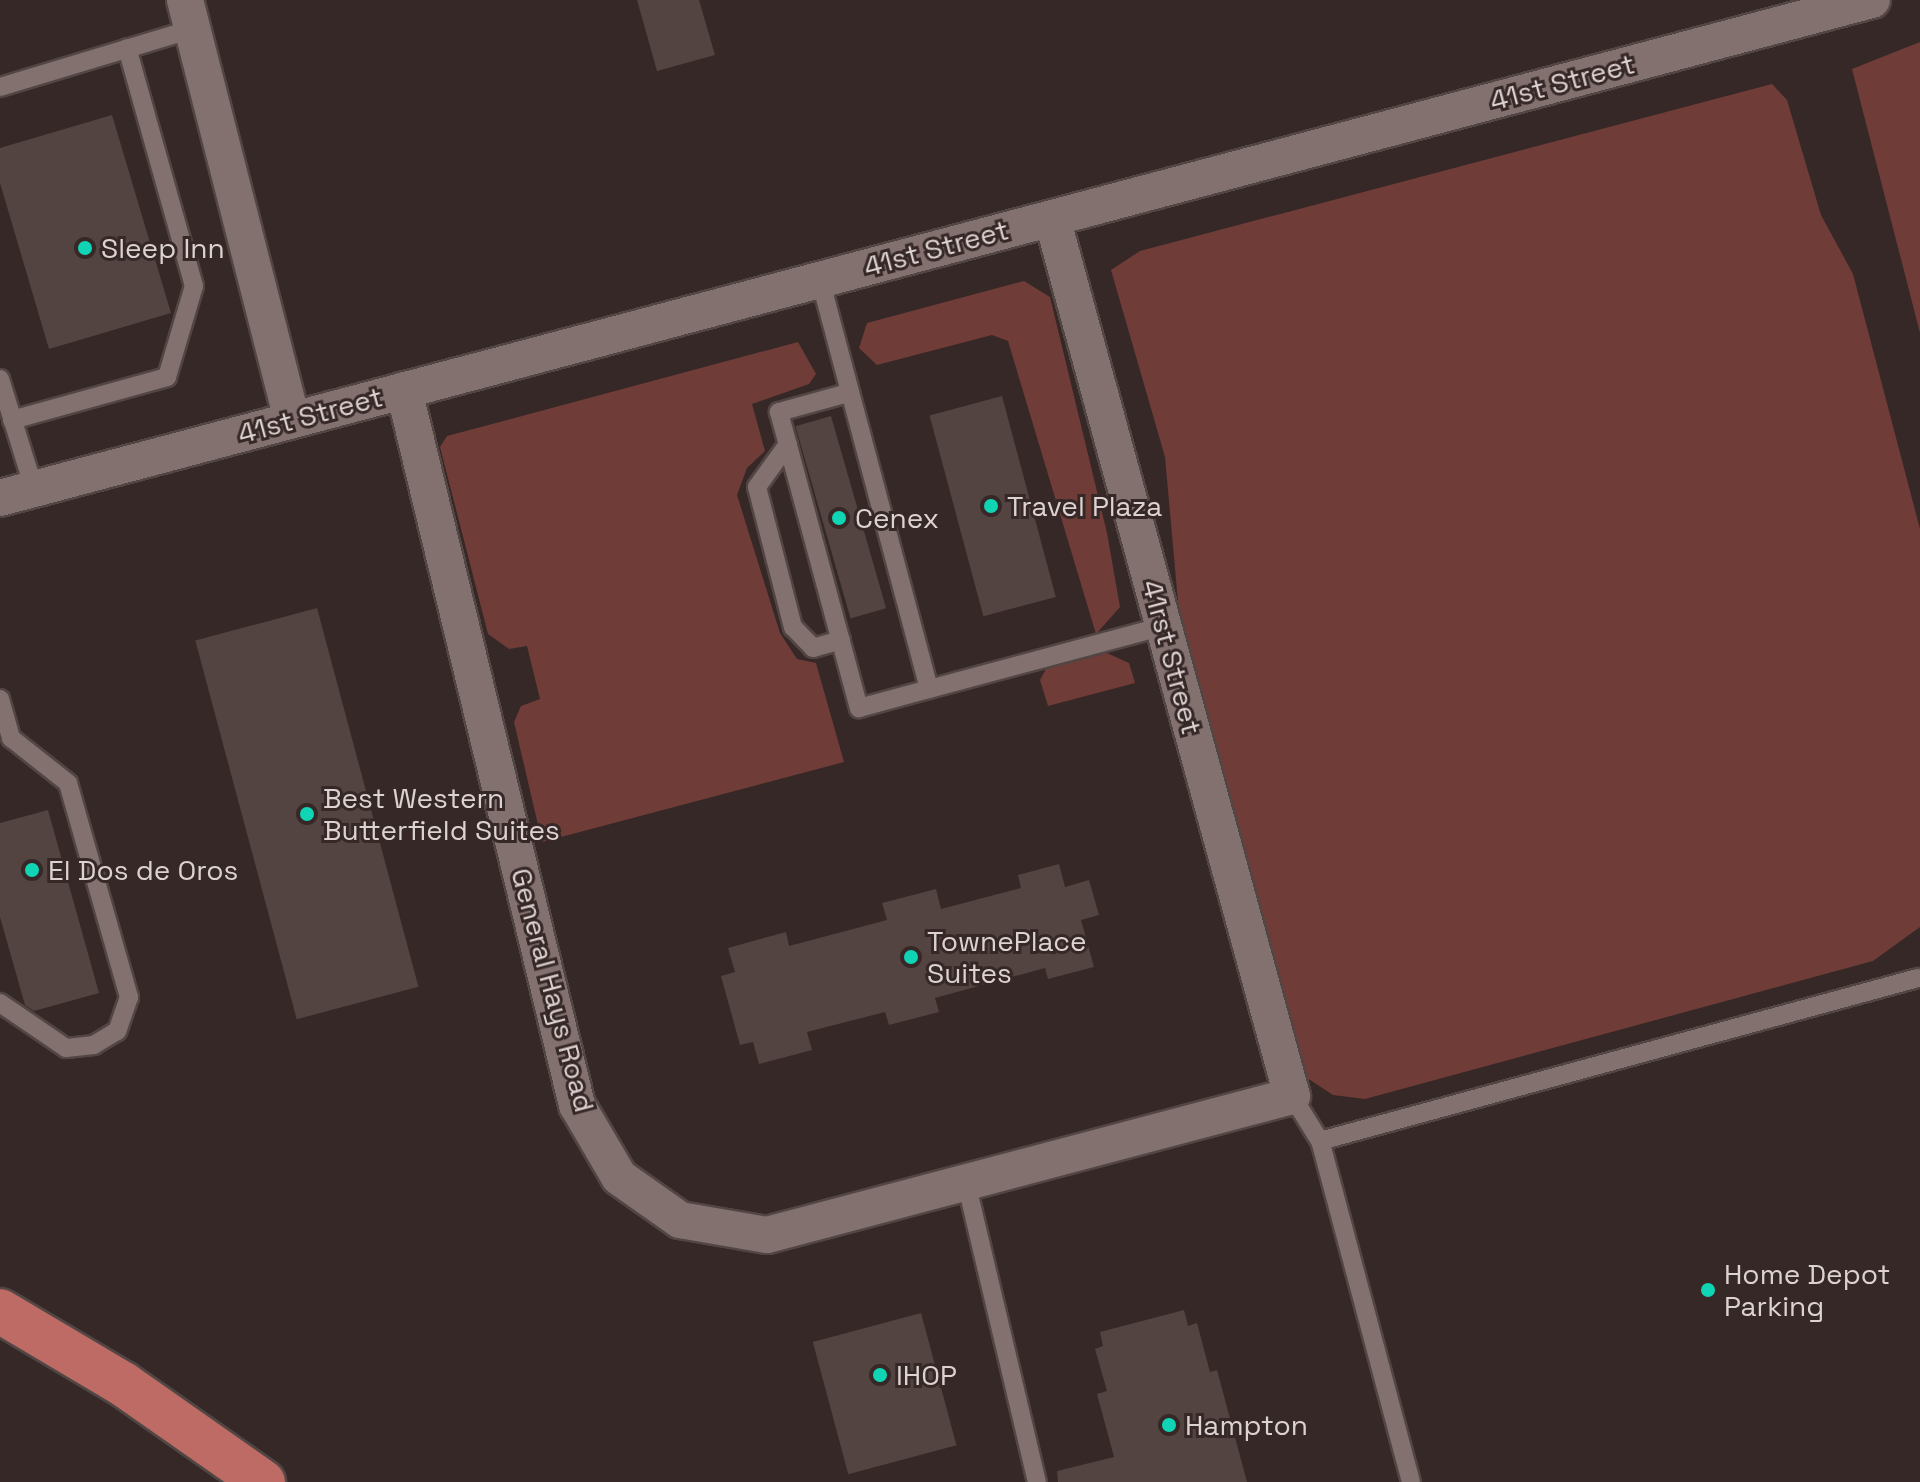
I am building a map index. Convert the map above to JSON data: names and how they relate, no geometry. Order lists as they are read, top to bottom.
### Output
{
  "streets": {
    "street": ["41st Street", "41rst Street", "General Hays Road"]
  },
  "crossings": [
    ["41st Street", "41rst Street"],
    ["41st Street", "General Hays Road"],
    ["41rst Street", "General Hays Road"]
  ],
  "places": [
    "Sleep Inn",
    "Travel Plaza",
    "Cenex",
    "Best Western Butterfield Suites",
    "El Dos de Oros",
    "TownePlace Suites",
    "Home Depot Parking",
    "IHOP",
    "Hampton"
  ]
}
